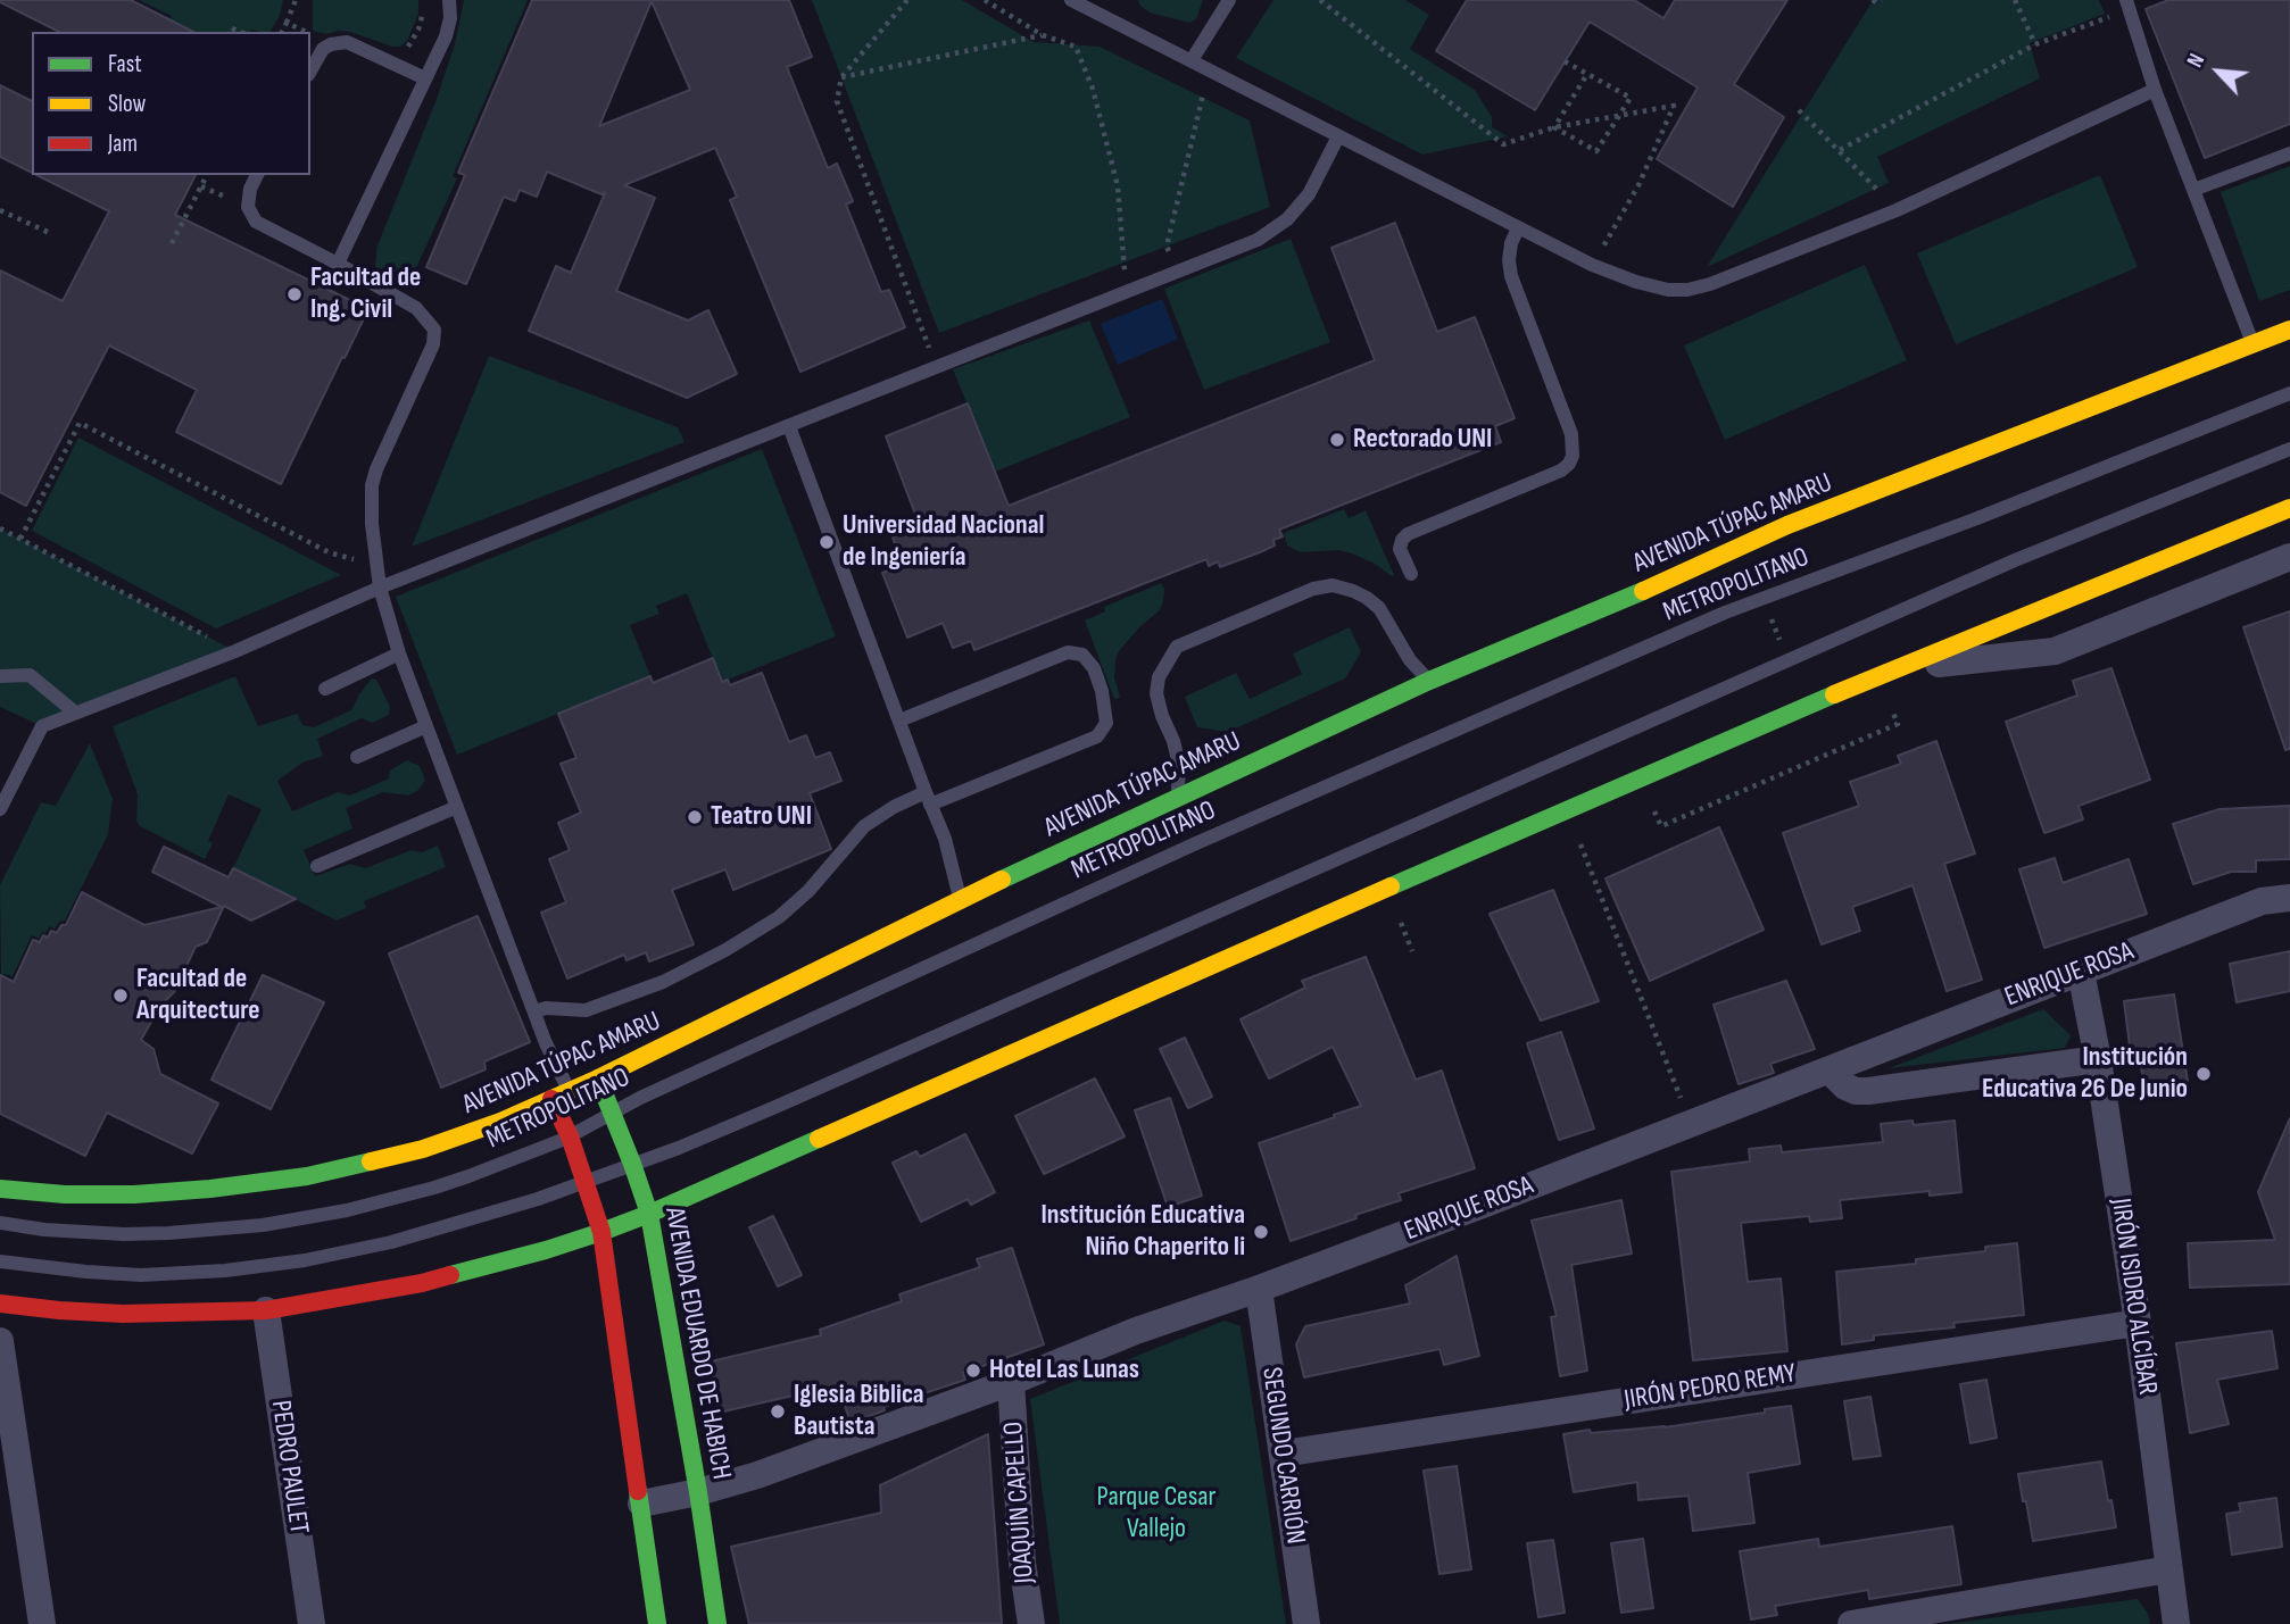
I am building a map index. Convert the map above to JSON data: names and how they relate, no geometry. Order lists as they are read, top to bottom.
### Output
{
  "streets": {
    "main road": ["AVENIDA TÚPAC AMARU", "AVENIDA EDUARDO DE HABICH"],
    "street": [
      "ENRIQUE ROSA",
      "JIRÓN ISIDRO ALCÍBAR",
      "JIRÓN PEDRO REMY",
      "SEGUNDO CARRIÓN",
      "PEDRO PAULET",
      "JOAQUÍN CAPELLO"
    ],
    "lane": ["METROPOLITANO"]
  },
  "crossings": [
    ["AVENIDA TÚPAC AMARU", "AVENIDA EDUARDO DE HABICH"],
    ["METROPOLITANO", "AVENIDA EDUARDO DE HABICH"],
    ["ENRIQUE ROSA", "JIRÓN ISIDRO ALCÍBAR"],
    ["ENRIQUE ROSA", "AVENIDA EDUARDO DE HABICH"],
    ["ENRIQUE ROSA", "SEGUNDO CARRIÓN"],
    ["ENRIQUE ROSA", "JOAQUÍN CAPELLO"],
    ["JIRÓN ISIDRO ALCÍBAR", "JIRÓN PEDRO REMY"],
    ["JIRÓN PEDRO REMY", "SEGUNDO CARRIÓN"]
  ],
  "parks": ["Parque Cesar Vallejo"],
  "places": [
    "Facultad de Ing. Civil",
    "Rectorado UNI",
    "Universidad Nacional de Ingeniería",
    "Teatro UNI",
    "Facultad de Arquitecture",
    "Institución Educativa 26 De Junio",
    "Institución Educativa Niño Chaperito Ii",
    "Hotel Las Lunas",
    "Iglesia Biblica Bautista"
  ],
  "legend": ["Fast", "Slow", "Jam"],
  "north": "top left"
}
